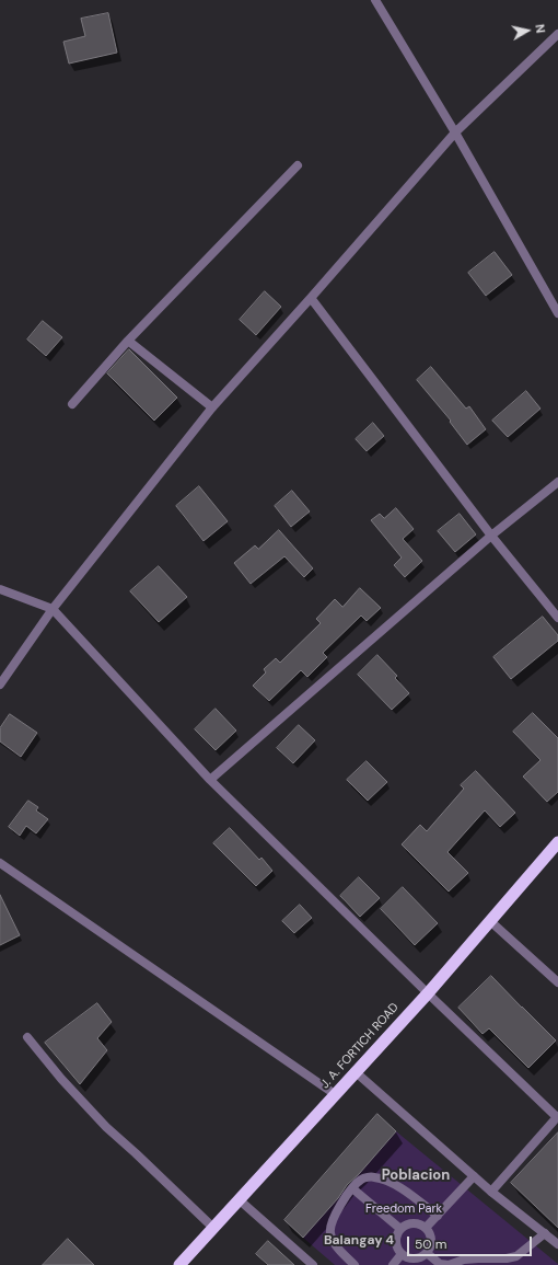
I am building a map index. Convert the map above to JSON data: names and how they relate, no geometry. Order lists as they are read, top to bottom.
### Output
{
  "streets": {
    "highway": ["J. A. FORTICH ROAD"]
  },
  "districts": ["Poblacion", "Balangay 4"],
  "parks": ["Freedom Park"],
  "scale_bar": "50 m",
  "north": "right"
}
